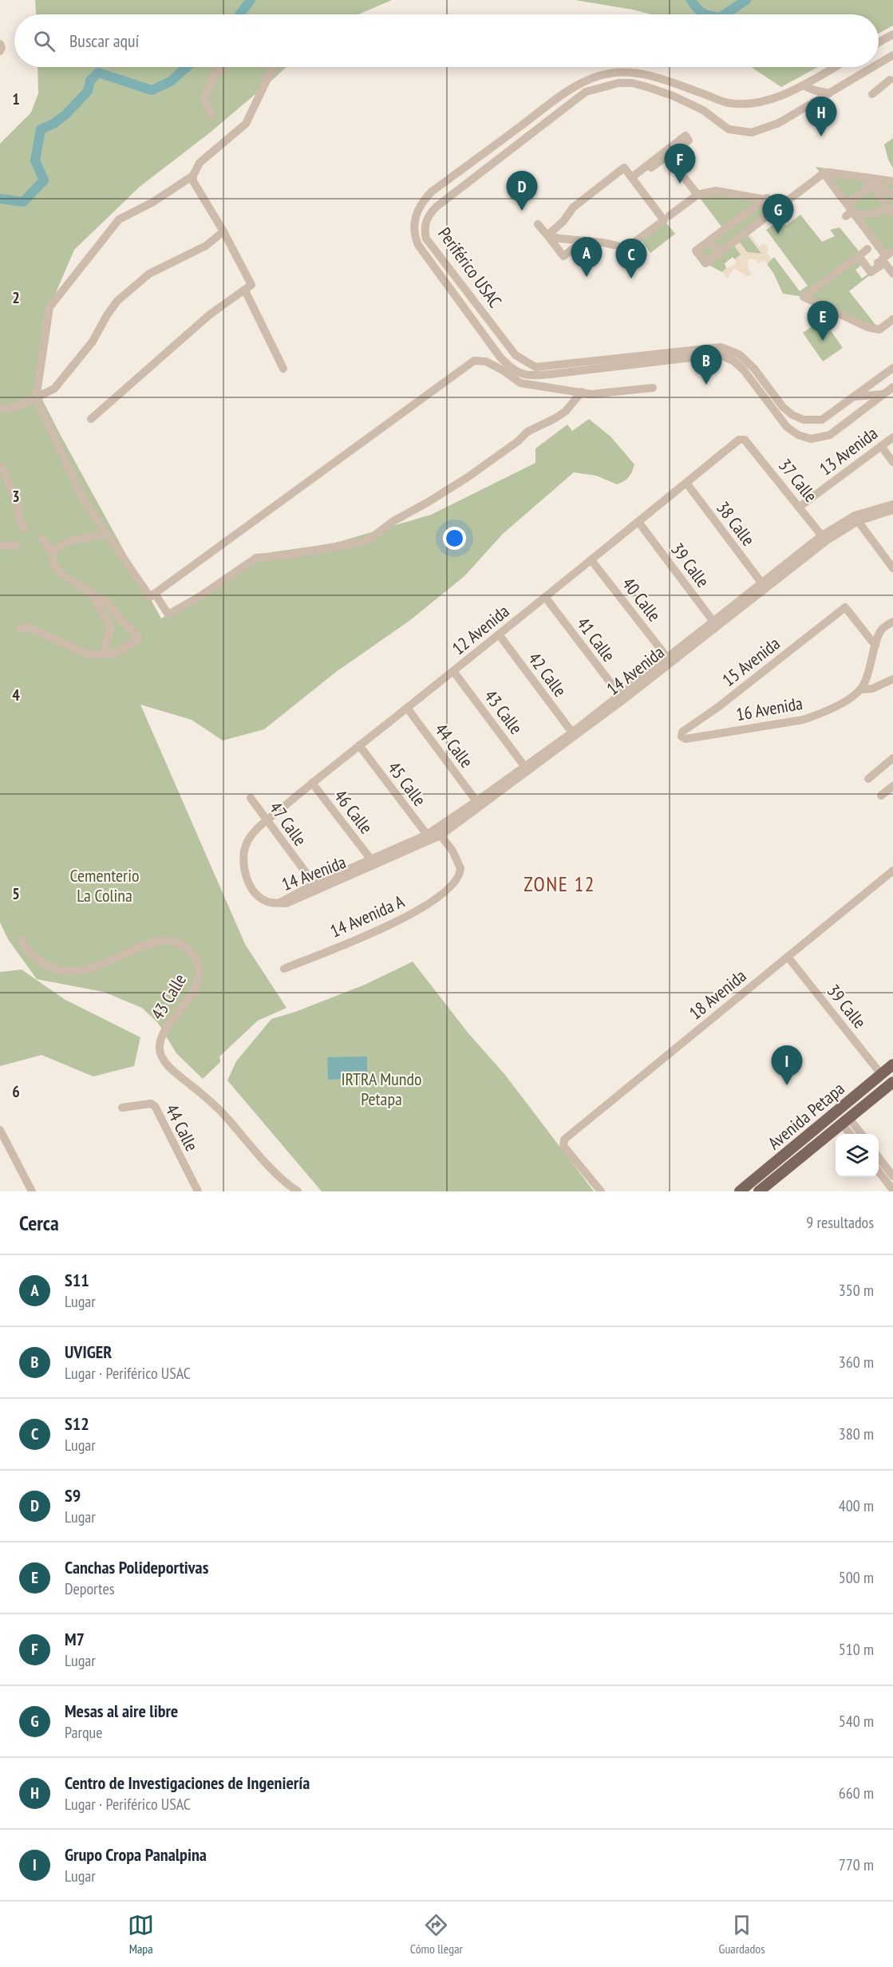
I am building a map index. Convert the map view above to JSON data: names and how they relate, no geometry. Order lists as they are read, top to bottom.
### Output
{
  "streets": {
    "main road": ["Avenida Petapa"],
    "street": [
      "Periférico USAC",
      "13 Avenida",
      "37 Calle",
      "38 Calle",
      "39 Calle",
      "40 Calle",
      "12 Avenida",
      "41 Calle",
      "15 Avenida",
      "14 Avenida",
      "42 Calle",
      "16 Avenida",
      "43 Calle",
      "44 Calle",
      "45 Calle",
      "46 Calle",
      "47 Calle",
      "14 Avenida A",
      "18 Avenida"
    ]
  },
  "crossings": [
    ["13 Avenida", "37 Calle"],
    ["37 Calle", "12 Avenida"],
    ["37 Calle", "14 Avenida"],
    ["38 Calle", "12 Avenida"],
    ["38 Calle", "14 Avenida"],
    ["39 Calle", "12 Avenida"],
    ["39 Calle", "14 Avenida"],
    ["39 Calle", "18 Avenida"],
    ["39 Calle", "Avenida Petapa"],
    ["40 Calle", "12 Avenida"],
    ["40 Calle", "14 Avenida"],
    ["12 Avenida", "41 Calle"],
    ["12 Avenida", "14 Avenida"],
    ["12 Avenida", "42 Calle"],
    ["12 Avenida", "43 Calle"],
    ["12 Avenida", "44 Calle"],
    ["12 Avenida", "45 Calle"],
    ["12 Avenida", "46 Calle"],
    ["12 Avenida", "47 Calle"],
    ["41 Calle", "14 Avenida"],
    ["15 Avenida", "16 Avenida"],
    ["14 Avenida", "42 Calle"],
    ["14 Avenida", "43 Calle"],
    ["14 Avenida", "44 Calle"],
    ["14 Avenida", "45 Calle"],
    ["14 Avenida", "46 Calle"],
    ["14 Avenida", "47 Calle"],
    ["14 Avenida", "14 Avenida A"]
  ],
  "districts": ["ZONE 12"],
  "parks": ["Cementerio La Colina", "IRTRA Mundo Petapa"],
  "page": {
    "search": "Buscar aquí",
    "pins": [
      "H",
      "F",
      "D",
      "G",
      "A",
      "C",
      "E",
      "B",
      "I"
    ],
    "heading": ["Cerca", "9 resultados"],
    "list": [
      {
        "mark": "A",
        "name": "S11",
        "note": "Lugar",
        "value": "350 m"
      },
      {
        "mark": "B",
        "name": "UVIGER",
        "note": "Lugar · Periférico USAC",
        "value": "360 m"
      },
      {
        "mark": "C",
        "name": "S12",
        "note": "Lugar",
        "value": "380 m"
      },
      {
        "mark": "D",
        "name": "S9",
        "note": "Lugar",
        "value": "400 m"
      },
      {
        "mark": "E",
        "name": "Canchas Polideportivas",
        "note": "Deportes",
        "value": "500 m"
      },
      {
        "mark": "F",
        "name": "M7",
        "note": "Lugar",
        "value": "510 m"
      },
      {
        "mark": "G",
        "name": "Mesas al aire libre",
        "note": "Parque",
        "value": "540 m"
      },
      {
        "mark": "H",
        "name": "Centro de Investigaciones de Ingeniería",
        "note": "Lugar · Periférico USAC",
        "value": "660 m"
      },
      {
        "mark": "I",
        "name": "Grupo Cropa Panalpina",
        "note": "Lugar",
        "value": "770 m"
      }
    ],
    "nav": ["Mapa", "Cómo llegar", "Guardados"]
  },
  "grid": {
    "rows": [
      "1",
      "2",
      "3",
      "4",
      "5",
      "6"
    ]
  }
}
